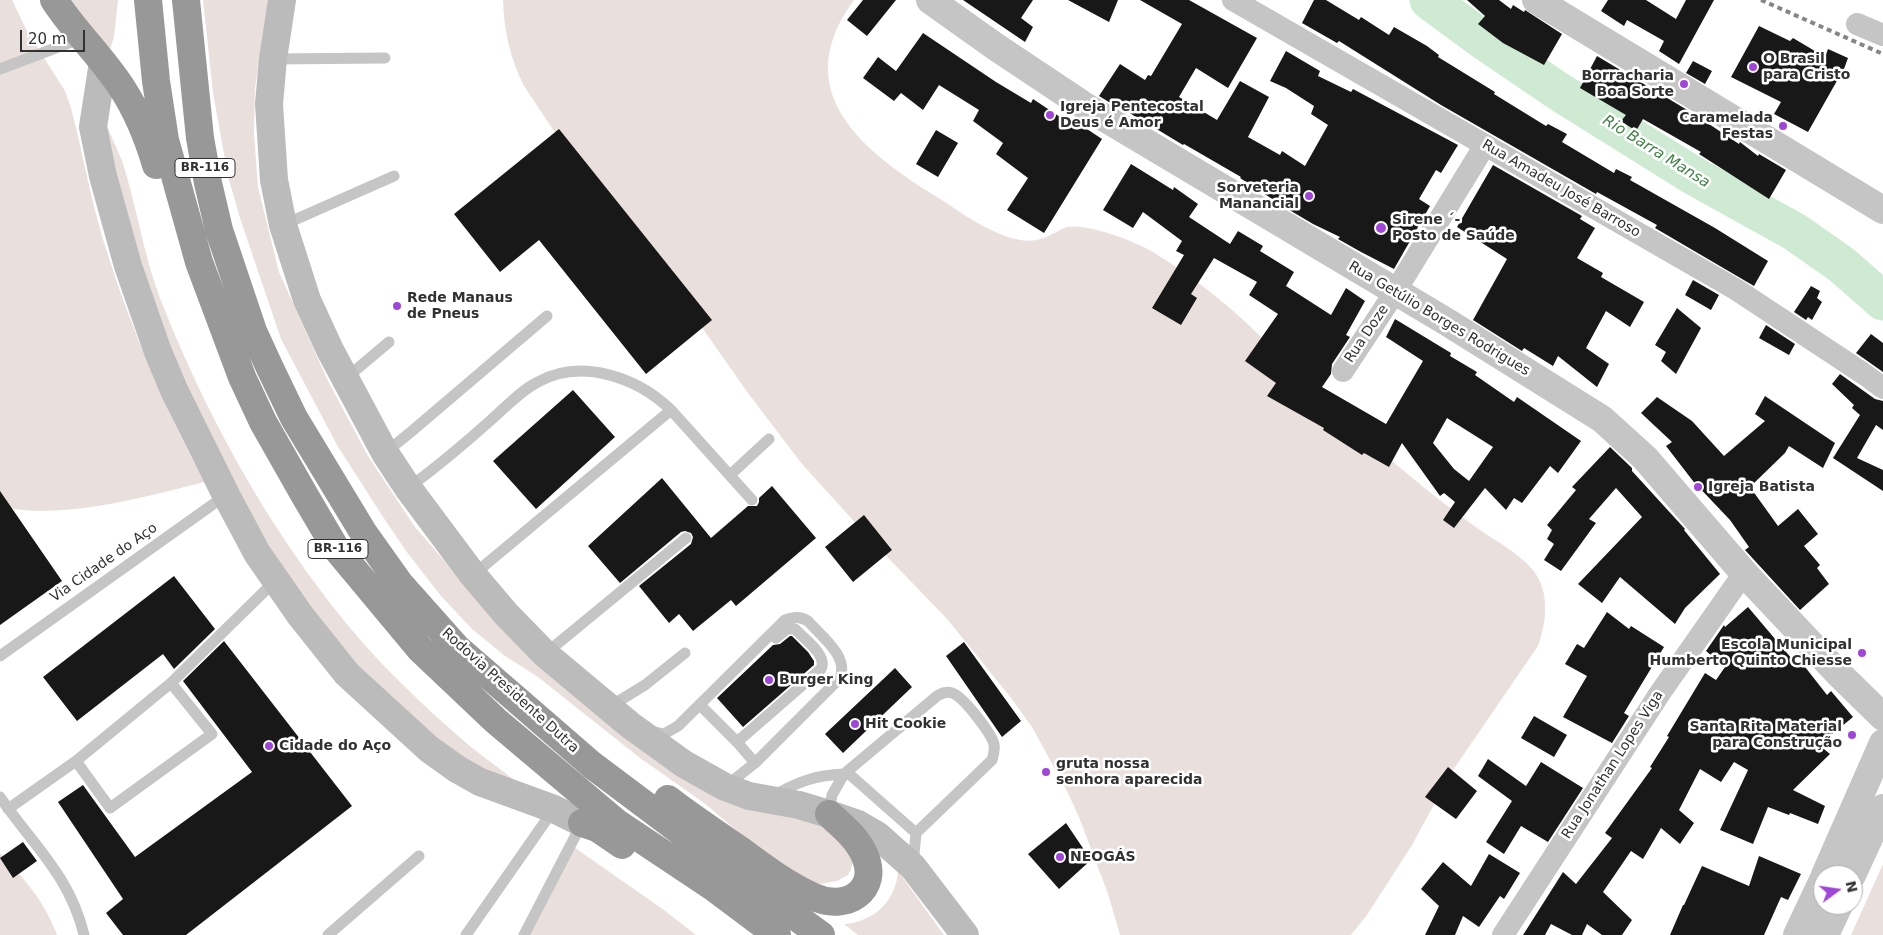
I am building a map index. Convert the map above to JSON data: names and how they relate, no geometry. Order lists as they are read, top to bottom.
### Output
{
  "streets": {
    "highway": ["BR-116", "Rodovia Presidente Dutra"],
    "street": [
      "Rua Amadeu José Barroso",
      "Rua Getúlio Borges Rodrigues",
      "Rua Doze",
      "Rua Jonathan Lopes Viga"
    ],
    "lane": ["Via Cidade do Aço"]
  },
  "crossings": [
    ["BR-116", "Rodovia Presidente Dutra"],
    ["Rua Amadeu José Barroso", "Rua Doze"],
    ["Rua Getúlio Borges Rodrigues", "Rua Doze"],
    ["Rua Getúlio Borges Rodrigues", "Rua Jonathan Lopes Viga"]
  ],
  "water": ["Rio Barra Mansa"],
  "places": [
    "O Brasil para Cristo",
    "Borracharia Boa Sorte",
    "Igreja Pentecostal Deus é Amor",
    "Caramelada Festas",
    "Sorveteria Manancial",
    "Sirene ´- Posto de Saúde",
    "Rede Manaus de Pneus",
    "Igreja Batista",
    "Escola Municipal Humberto Quinto Chiesse",
    "Burger King",
    "Hit Cookie",
    "Santa Rita Material para Construção",
    "Cidade do Aço",
    "gruta nossa senhora aparecida",
    "NEOGÁS"
  ],
  "scale_bar": "20 m",
  "north": "right"
}
